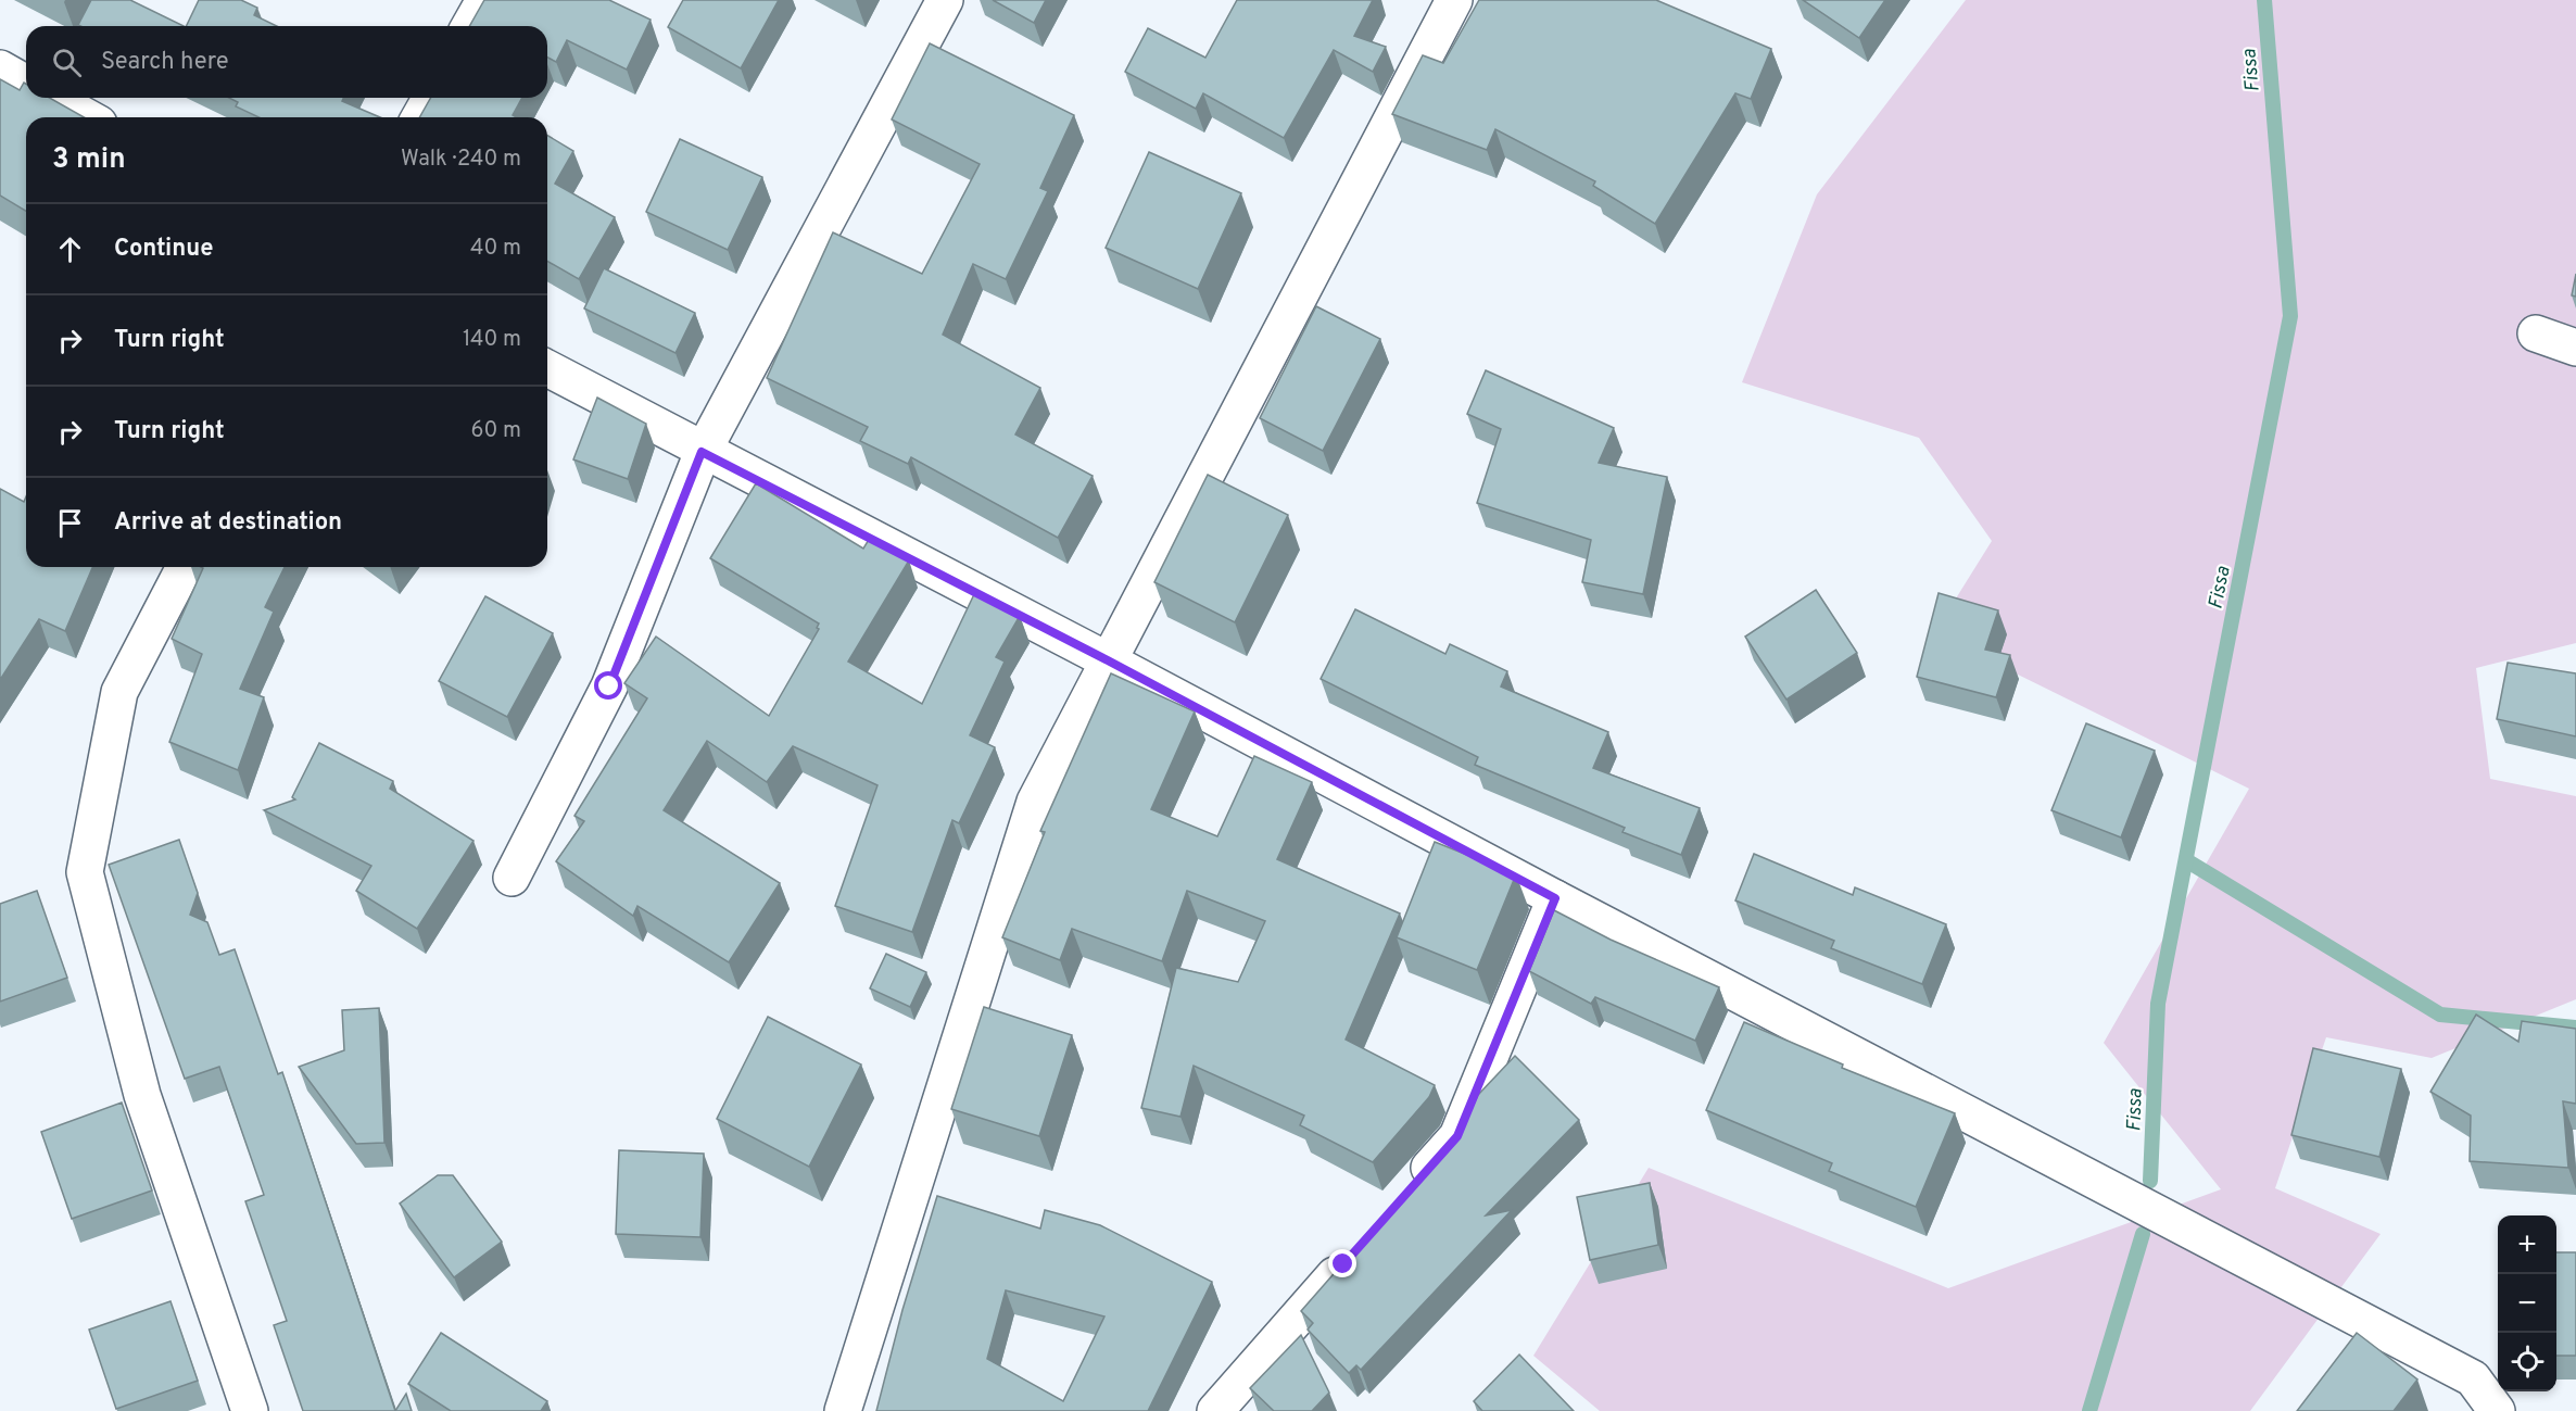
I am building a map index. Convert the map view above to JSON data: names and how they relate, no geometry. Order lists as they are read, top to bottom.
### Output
{
  "water": ["Fissa"],
  "page": {
    "search": "Search here",
    "heading": ["3 min", "Walk · 240 m"],
    "list": [
      ["Continue", "40 m"],
      ["Turn right", "140 m"],
      ["Turn right", "60 m"],
      "Arrive at destination"
    ],
    "map_buttons": ["+", "−"]
  }
}
